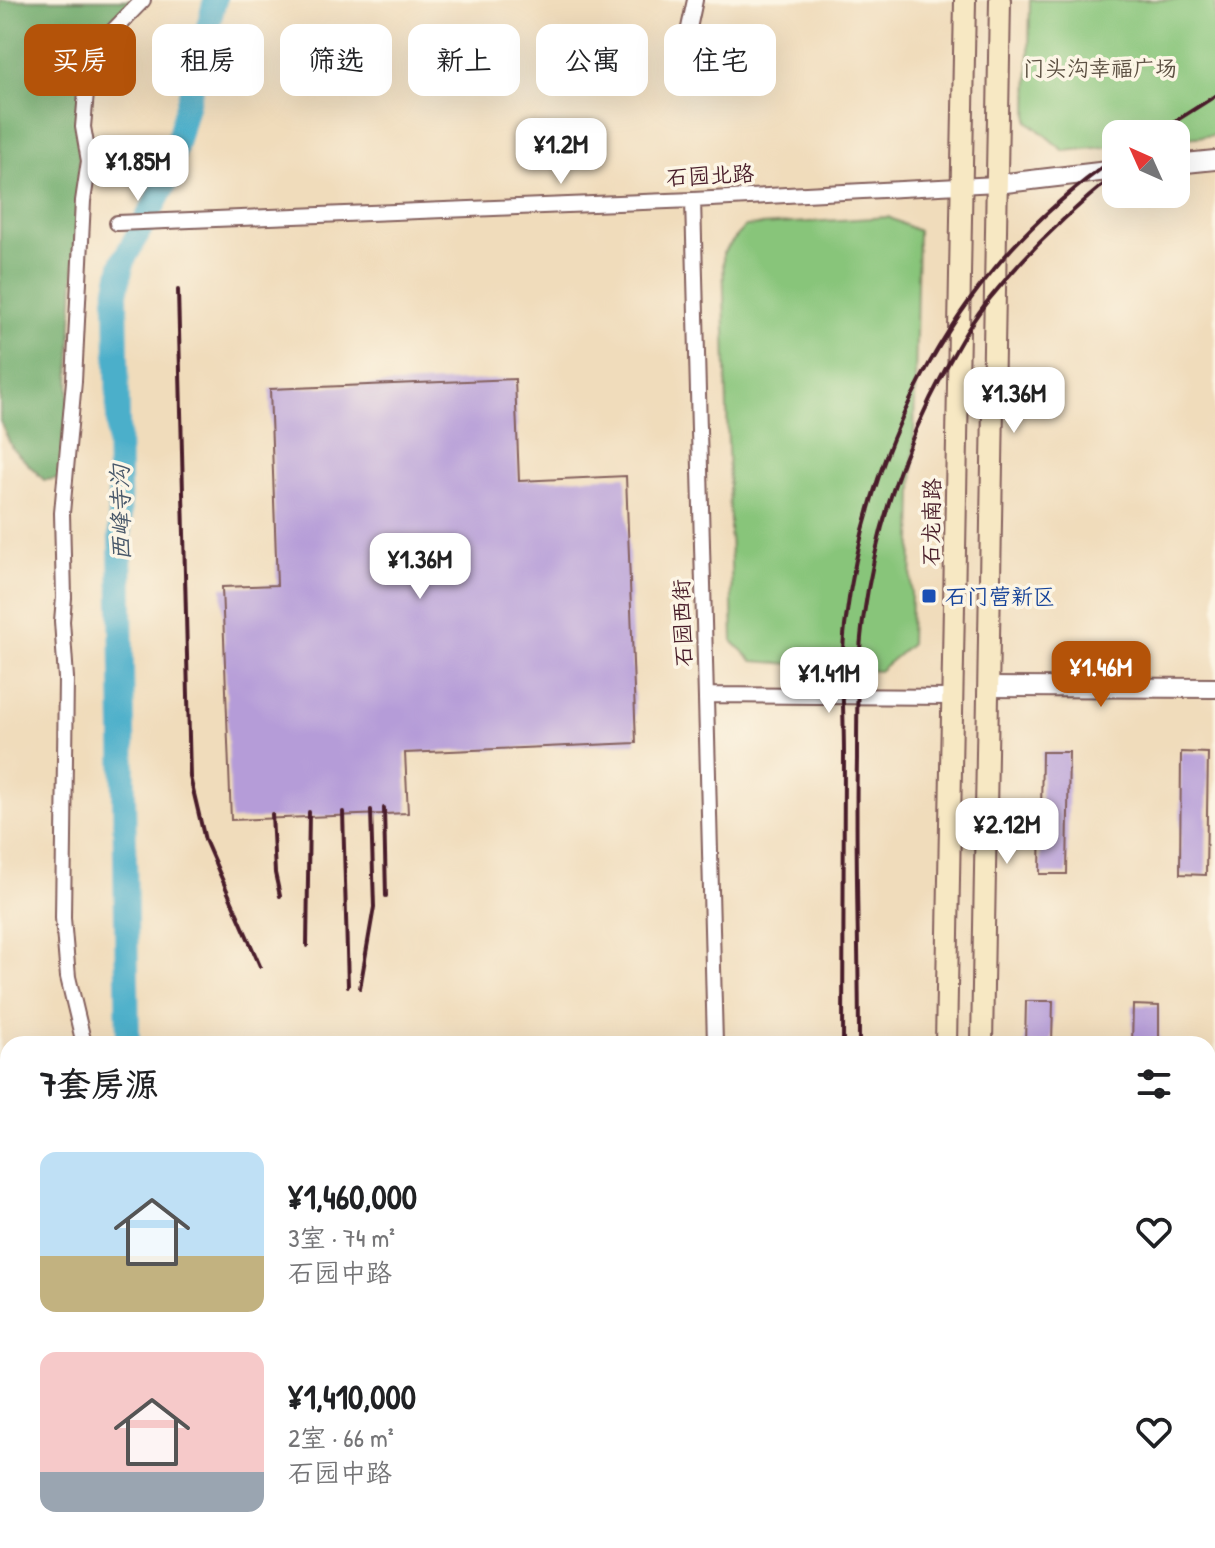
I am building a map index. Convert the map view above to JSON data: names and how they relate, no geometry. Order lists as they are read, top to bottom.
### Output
{
  "streets": {
    "main road": ["石龙南路"],
    "street": ["石园北路", "石园西街"]
  },
  "crossings": [
    ["石园北路", "石龙南路"],
    ["石园北路", "石园西街"]
  ],
  "water": ["西峰寺沟"],
  "parks": ["门头沟幸福广场"],
  "places": {
    "transit": ["石门营新区"]
  },
  "north": "top left",
  "page": {
    "chip": [
      "买房",
      "租房",
      "筛选",
      "新上",
      "公寓",
      "住宅"
    ],
    "price": [
      "¥1.2M",
      "¥1.85M",
      "¥1.36M",
      "¥1.36M",
      "¥1.46M",
      "¥1.41M",
      "¥2.12M"
    ],
    "heading": "7套房源",
    "list": [
      {
        "name": "¥1,460,000",
        "note": "3室 · 74 m² · 石园中路"
      },
      {
        "name": "¥1,410,000",
        "note": "2室 · 66 m² · 石园中路"
      }
    ]
  }
}
